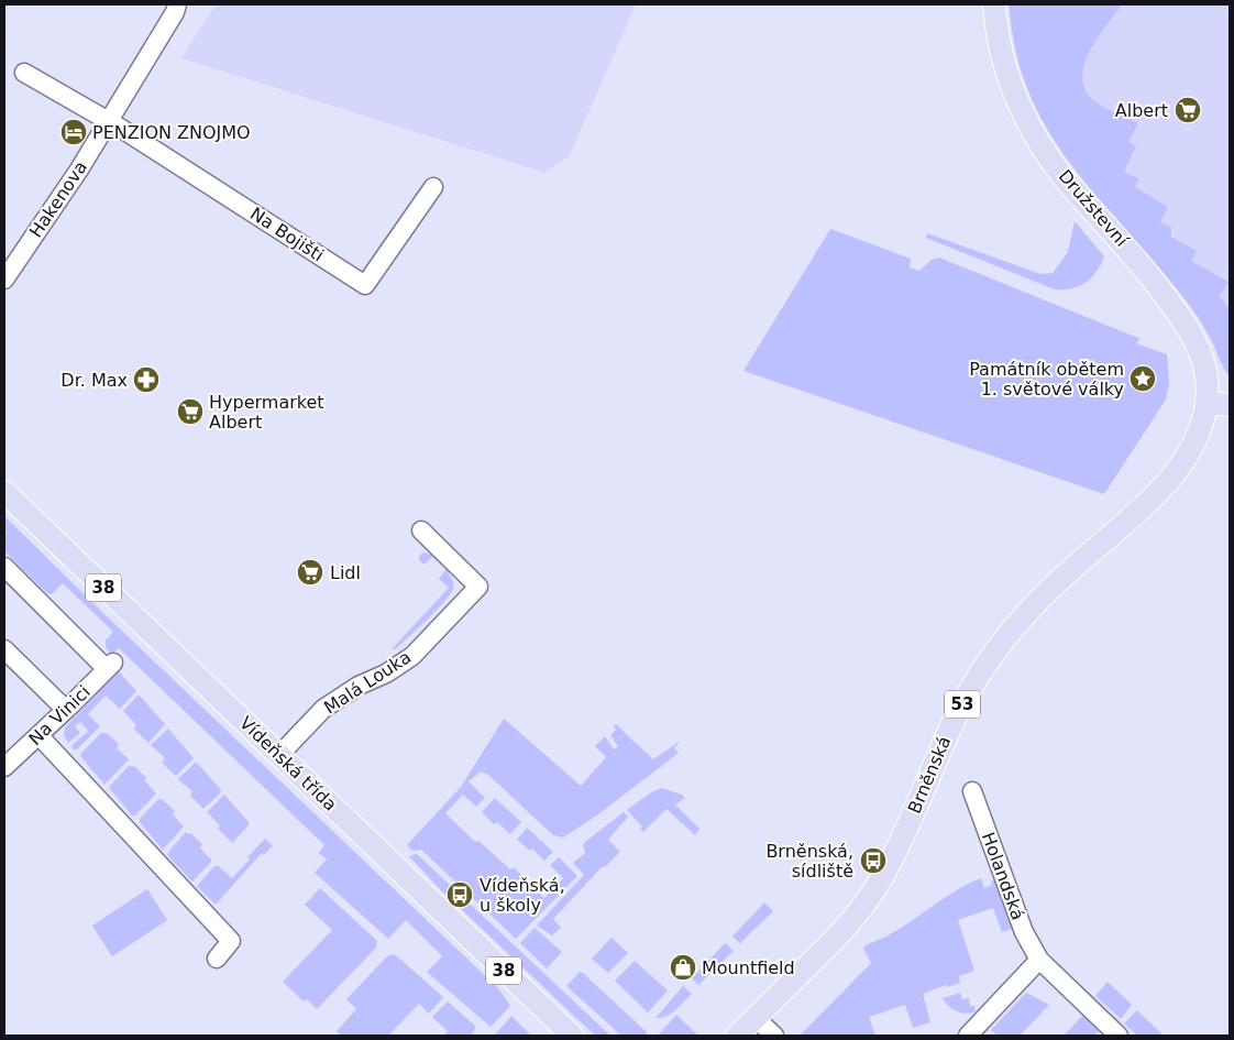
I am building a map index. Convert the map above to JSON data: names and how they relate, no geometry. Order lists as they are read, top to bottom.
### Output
{
  "streets": {
    "main road": [
      "Družstevní",
      "38",
      "53",
      "Vídeňská třída",
      "Brněnská"
    ],
    "street": [
      "Hakenova",
      "Na Bojišti",
      "Malá Louka",
      "Na Vinici",
      "Holandská"
    ]
  },
  "crossings": [
    ["Hakenova", "Na Bojišti"],
    ["Družstevní", "Brněnská"],
    ["Malá Louka", "Vídeňská třída"]
  ],
  "places": {
    "supermarket": ["Albert", "Hypermarket Albert", "Lidl"],
    "hotel": ["PENZION ZNOJMO"],
    "place": ["Památník obětem 1. světové války"],
    "pharmacy": ["Dr. Max"],
    "bus stop": ["Brněnská, sídliště", "Vídeňská, u školy"],
    "shop": ["Mountfield"]
  }
}
